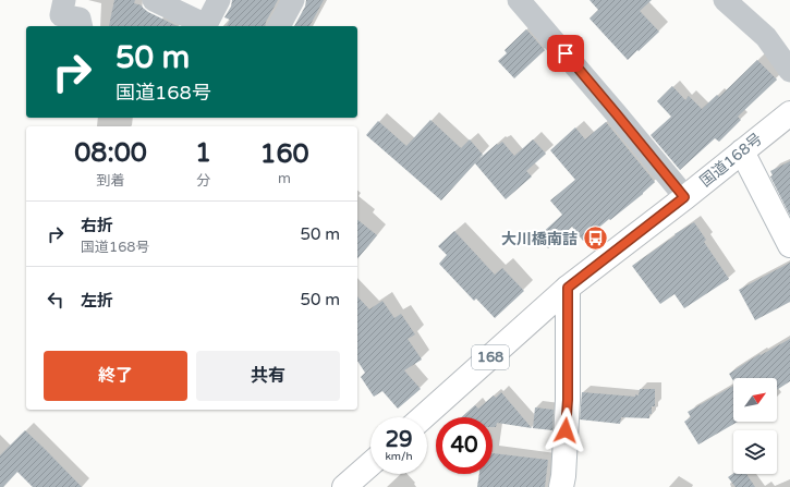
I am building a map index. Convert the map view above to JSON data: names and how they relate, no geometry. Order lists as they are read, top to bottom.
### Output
{
  "streets": {
    "main road": ["国道168号", "168"]
  },
  "places": {
    "bus stop": ["大川橋南詰"]
  },
  "north": "top right",
  "page": {
    "turn": ["50 m", "国道168号"],
    "eta": [
      "08:00",
      "到着",
      "1",
      "分",
      "160",
      "m"
    ],
    "list": [
      {
        "name": "右折",
        "note": "国道168号",
        "value": "50 m"
      },
      {
        "name": "左折",
        "value": "50 m"
      }
    ],
    "buttons": ["終了", "共有"],
    "speed": "29 km/h",
    "limit": "40"
  }
}
